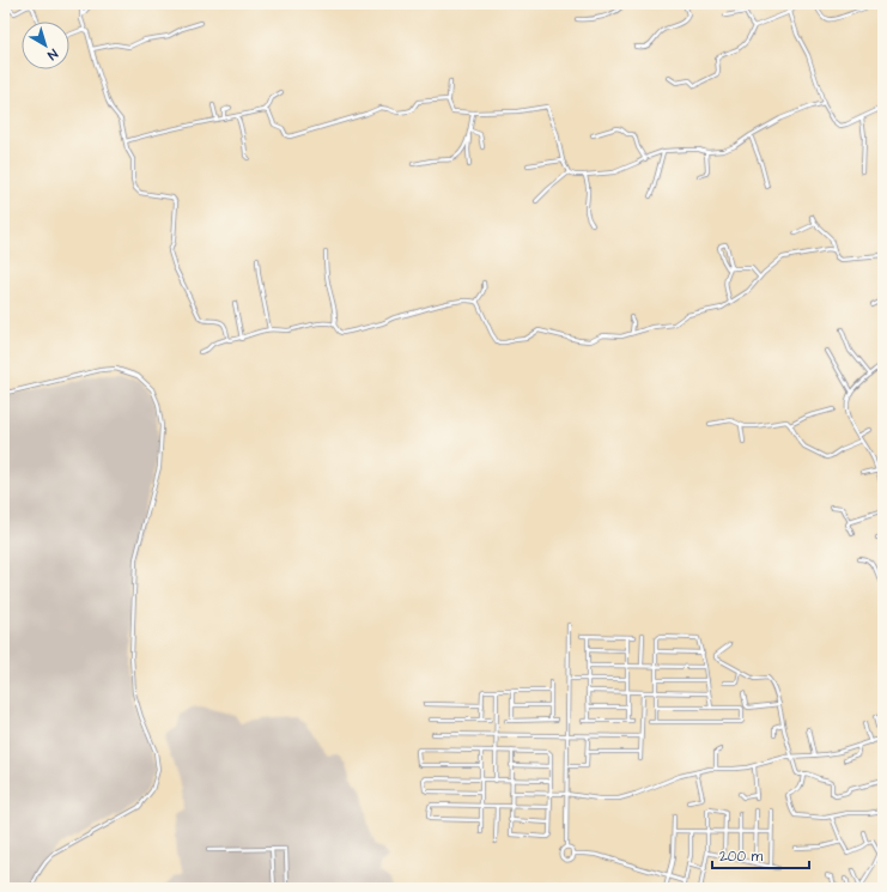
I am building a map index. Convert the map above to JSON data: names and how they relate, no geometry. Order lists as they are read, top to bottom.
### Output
{
  "scale_bar": "200 m",
  "north": "bottom right"
}
